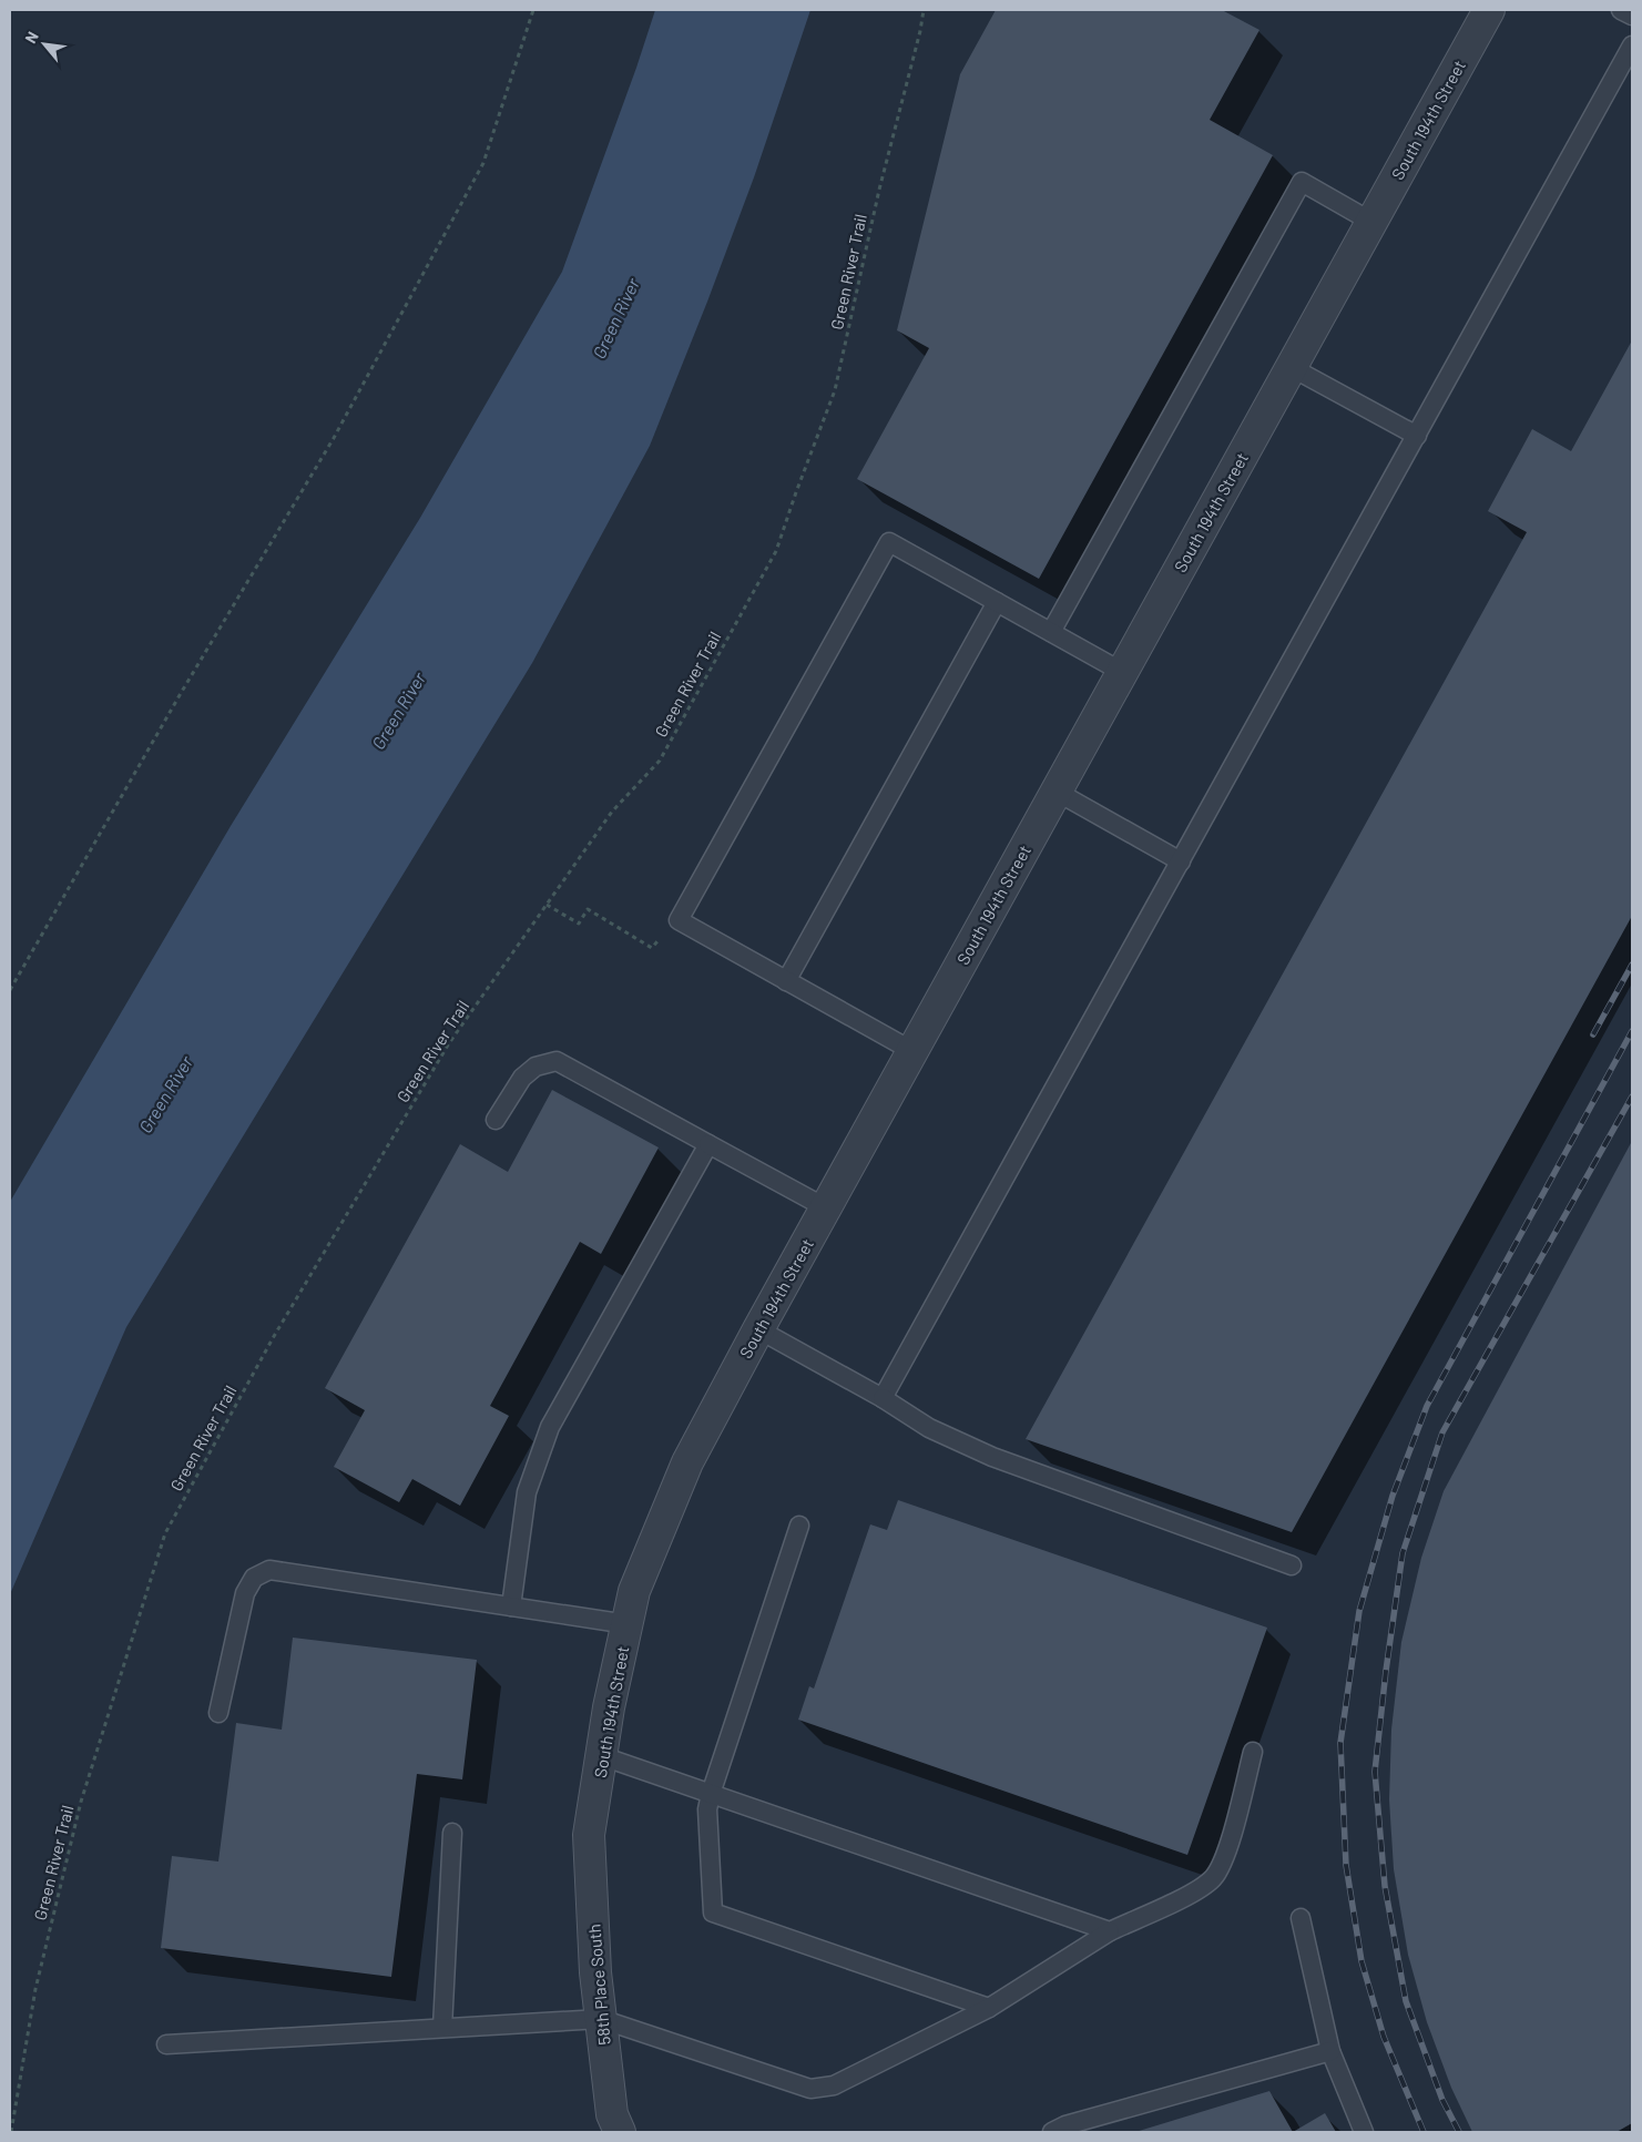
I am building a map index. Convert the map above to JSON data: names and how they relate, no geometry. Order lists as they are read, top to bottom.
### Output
{
  "streets": {
    "street": ["South 194th Street", "58th Place South"],
    "path": ["Green River Trail"]
  },
  "crossings": [
    ["South 194th Street", "58th Place South"]
  ],
  "water": ["Green River"],
  "north": "top left"
}
